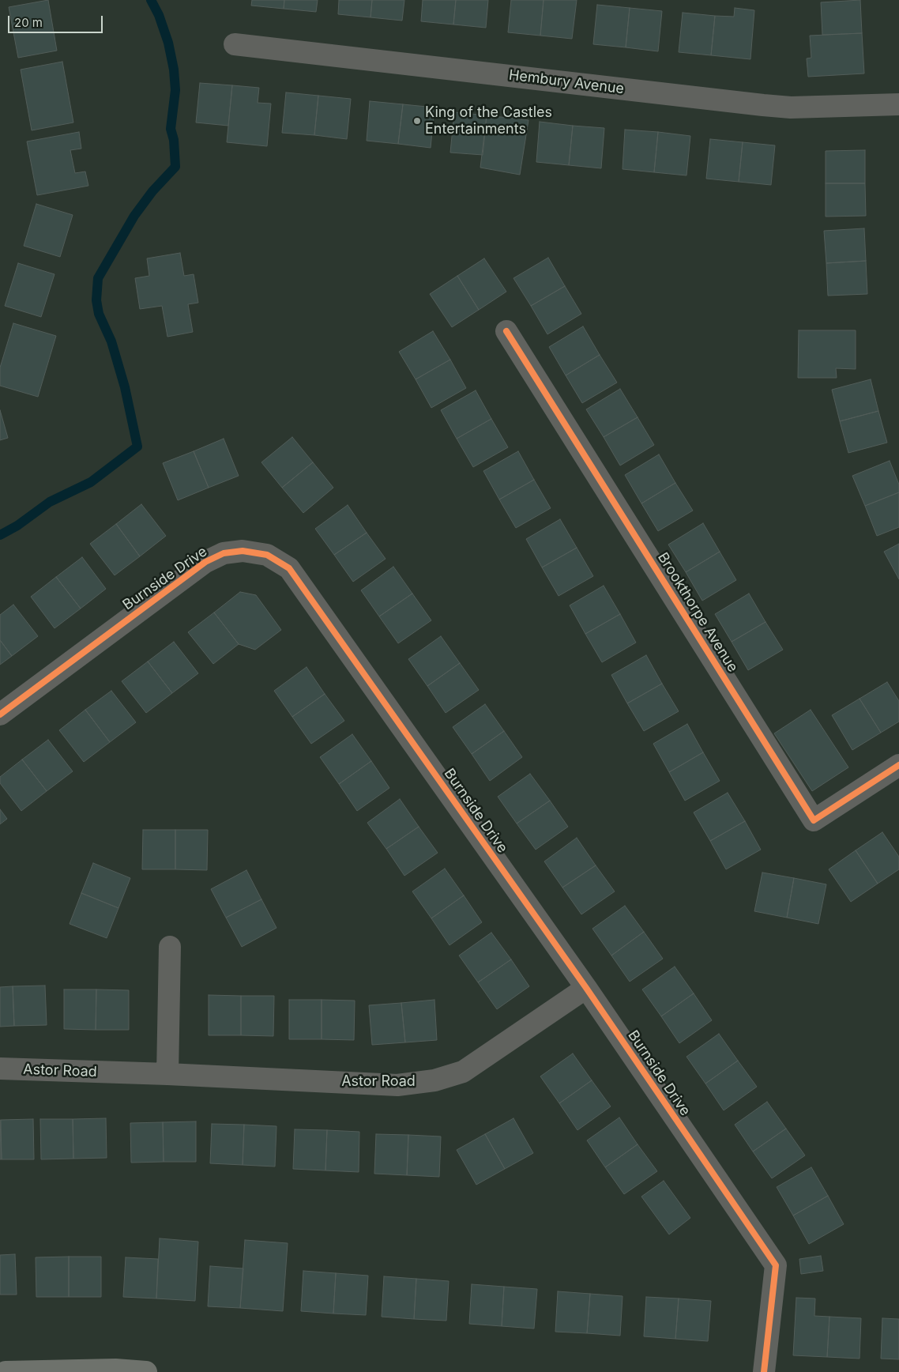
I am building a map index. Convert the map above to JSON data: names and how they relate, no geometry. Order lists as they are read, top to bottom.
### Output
{
  "streets": {
    "street": [
      "Hembury Avenue",
      "Burnside Drive",
      "Brookthorpe Avenue",
      "Astor Road"
    ]
  },
  "crossings": [
    ["Burnside Drive", "Astor Road"]
  ],
  "places": ["King of the Castles Entertainments"],
  "scale_bar": "20 m"
}
